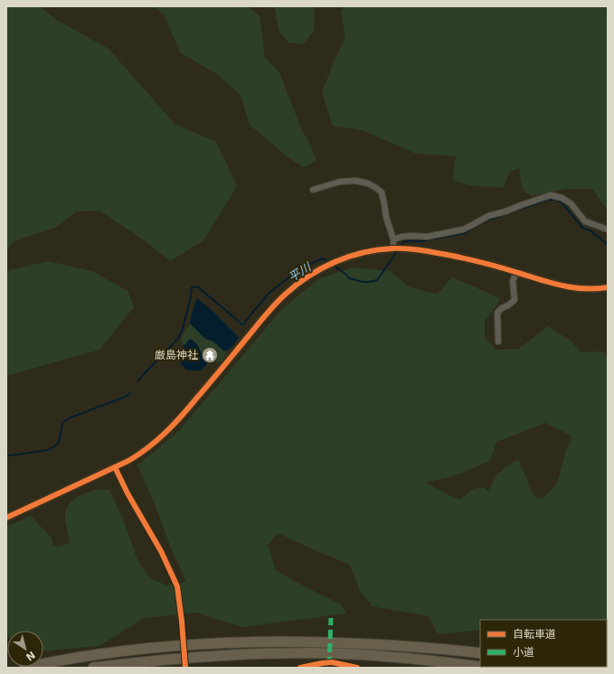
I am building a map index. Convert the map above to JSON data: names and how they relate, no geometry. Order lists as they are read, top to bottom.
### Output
{
  "water": ["平川"],
  "places": {
    "temple": ["厳島神社"]
  },
  "legend": ["自転車道", "小道"],
  "north": "bottom right"
}
